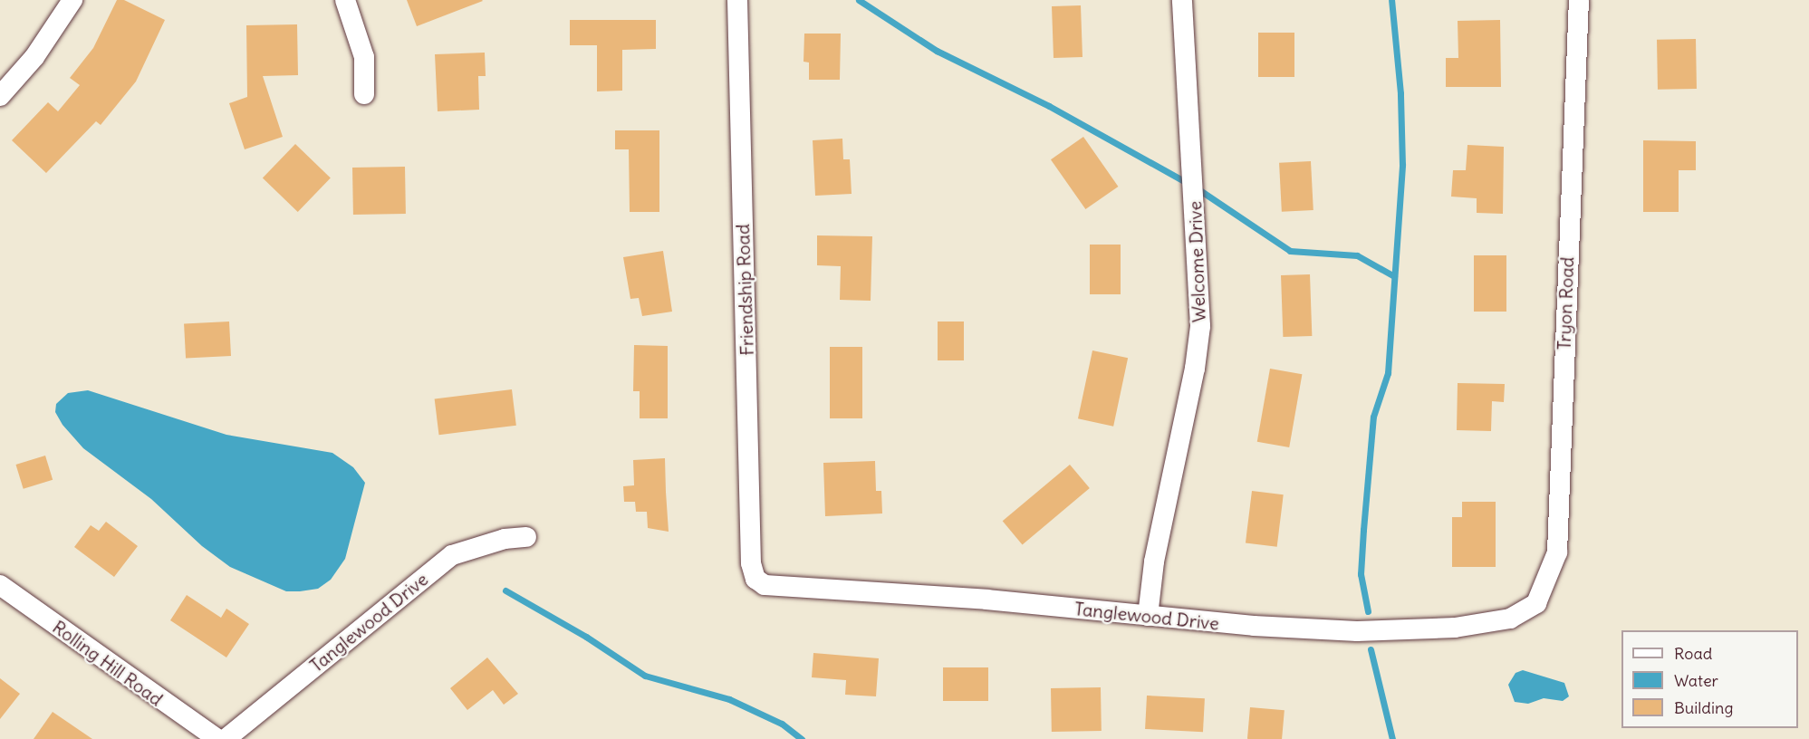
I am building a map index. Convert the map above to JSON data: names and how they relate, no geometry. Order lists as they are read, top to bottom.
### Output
{
  "streets": {
    "street": [
      "Welcome Drive",
      "Friendship Road",
      "Tryon Road",
      "Tanglewood Drive",
      "Rolling Hill Road"
    ]
  },
  "crossings": [
    ["Welcome Drive", "Tanglewood Drive"],
    ["Friendship Road", "Tanglewood Drive"],
    ["Tryon Road", "Tanglewood Drive"]
  ],
  "legend": ["Road", "Water", "Building"]
}
